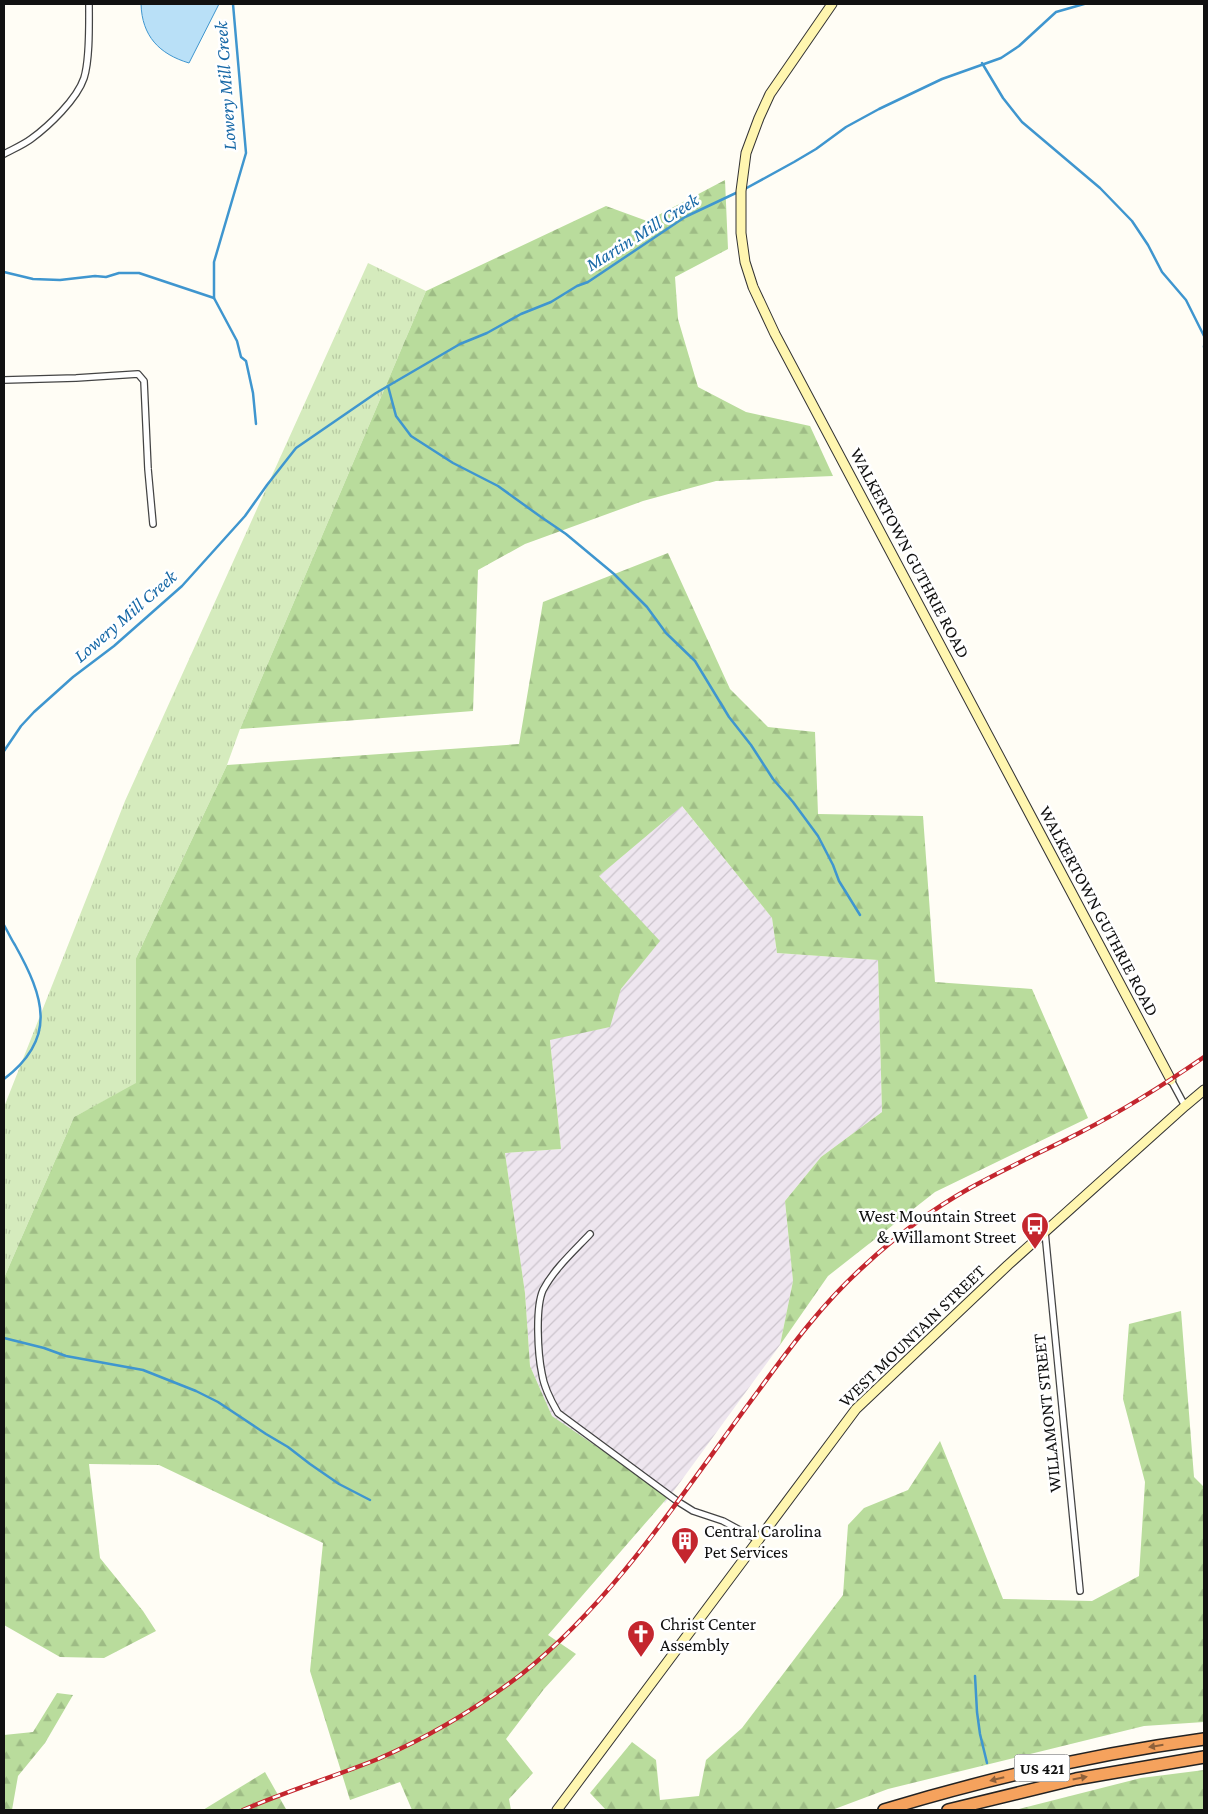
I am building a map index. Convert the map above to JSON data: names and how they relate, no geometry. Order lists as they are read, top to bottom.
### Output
{
  "streets": {
    "highway": ["US 421"],
    "street": ["WALKERTOWN GUTHRIE ROAD", "WEST MOUNTAIN STREET", "WILLAMONT STREET"]
  },
  "crossings": [
    ["WALKERTOWN GUTHRIE ROAD", "WEST MOUNTAIN STREET"],
    ["WEST MOUNTAIN STREET", "WILLAMONT STREET"]
  ],
  "water": ["Lowery Mill Creek", "Martin Mill Creek"],
  "places": {
    "bus stop": ["West Mountain Street & Willamont Street"],
    "building": ["Central Carolina Pet Services"],
    "church": ["Christ Center Assembly"]
  }
}
